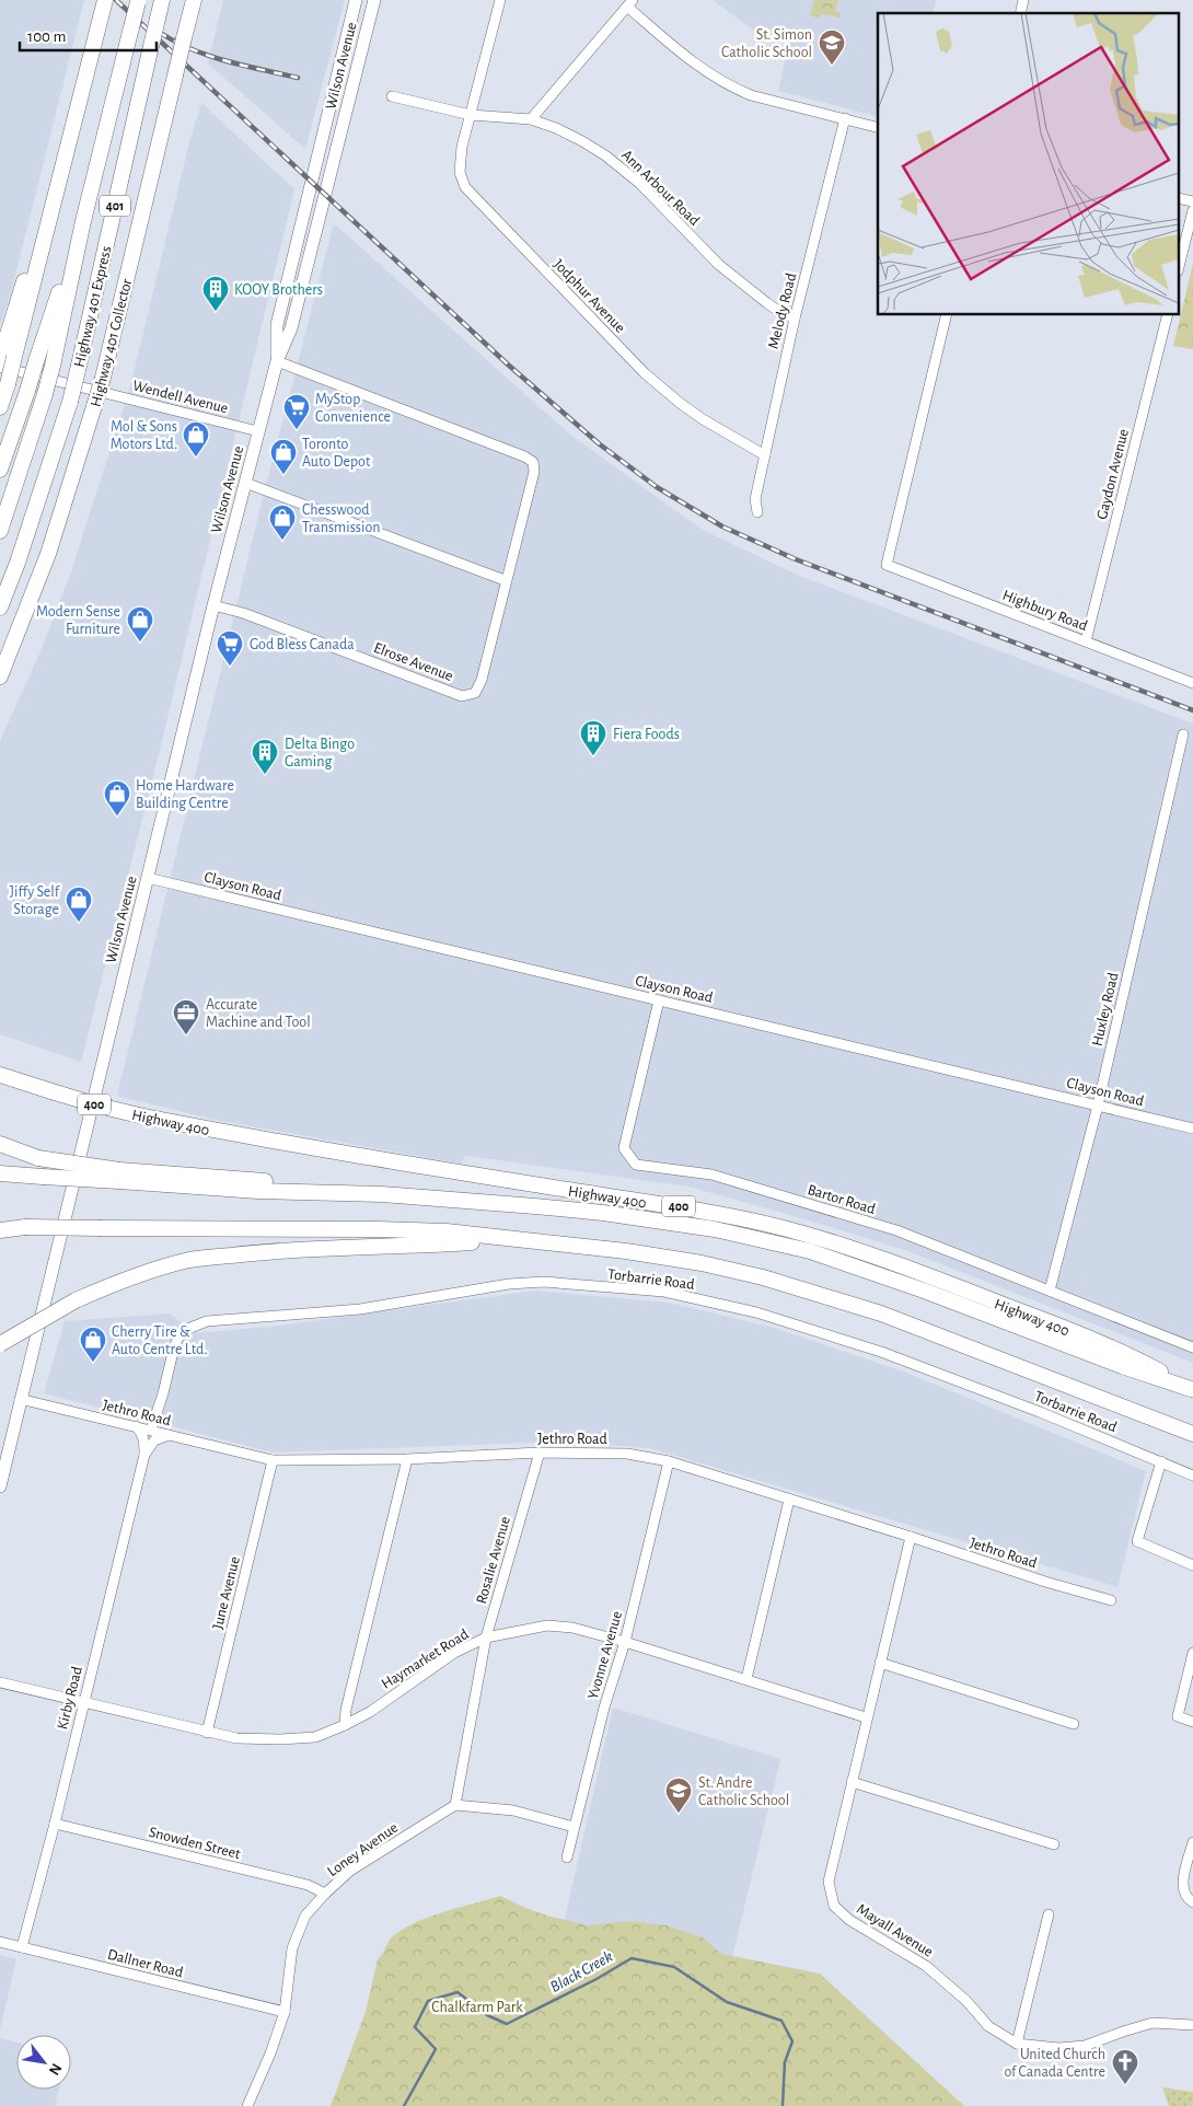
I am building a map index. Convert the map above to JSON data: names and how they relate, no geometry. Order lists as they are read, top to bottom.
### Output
{
  "streets": {
    "highway": [
      "401",
      "Highway 401 Express",
      "Highway 401 Collector",
      "400",
      "Highway 400"
    ],
    "main road": ["Wilson Avenue"],
    "street": [
      "Ann Arbour Road",
      "Jodphur Avenue",
      "Melody Road",
      "Wendell Avenue",
      "Gaydon Avenue",
      "Highbury Road",
      "Elrose Avenue",
      "Clayson Road",
      "Huxley Road",
      "Bartor Road",
      "Torbarrie Road",
      "Jethro Road",
      "Rosalie Avenue",
      "June Avenue",
      "Yvonne Avenue",
      "Haymarket Road",
      "Kirby Road",
      "Snowden Street",
      "Loney Avenue",
      "Mayall Avenue",
      "Dallner Road"
    ]
  },
  "crossings": [
    ["Wilson Avenue", "Wendell Avenue"],
    ["Wilson Avenue", "Elrose Avenue"],
    ["Wilson Avenue", "Clayson Road"],
    ["Wilson Avenue", "Jethro Road"],
    ["Ann Arbour Road", "Jodphur Avenue"],
    ["Ann Arbour Road", "Melody Road"],
    ["Jodphur Avenue", "Melody Road"],
    ["Gaydon Avenue", "Highbury Road"],
    ["Clayson Road", "Huxley Road"],
    ["Clayson Road", "Bartor Road"],
    ["Huxley Road", "Bartor Road"],
    ["Torbarrie Road", "Jethro Road"],
    ["Jethro Road", "Rosalie Avenue"],
    ["Jethro Road", "June Avenue"],
    ["Jethro Road", "Yvonne Avenue"],
    ["Jethro Road", "Kirby Road"],
    ["Jethro Road", "Mayall Avenue"],
    ["Rosalie Avenue", "Haymarket Road"],
    ["Rosalie Avenue", "Loney Avenue"],
    ["June Avenue", "Haymarket Road"],
    ["Yvonne Avenue", "Haymarket Road"],
    ["Haymarket Road", "Kirby Road"],
    ["Haymarket Road", "Mayall Avenue"],
    ["Kirby Road", "Snowden Street"],
    ["Kirby Road", "Dallner Road"],
    ["Snowden Street", "Loney Avenue"],
    ["Loney Avenue", "Dallner Road"]
  ],
  "water": ["Black Creek"],
  "parks": ["Chalkfarm Park"],
  "places": {
    "school or university": ["St. Simon Catholic School", "St. Andre Catholic School"],
    "building": ["KOOY Brothers", "Fiera Foods", "Delta Bingo Gaming"],
    "supermarket": ["MyStop Convenience", "God Bless Canada"],
    "shop": [
      "Mol & Sons Motors Ltd.",
      "Toronto Auto Depot",
      "Chesswood Transmission",
      "Modern Sense Furniture",
      "Home Hardware Building Centre",
      "Jiffy Self Storage",
      "Cherry Tire & Auto Centre Ltd."
    ],
    "office": ["Accurate Machine and Tool"],
    "church": ["United Church of Canada Centre"]
  },
  "scale_bar": "100 m",
  "north": "bottom right"
}
